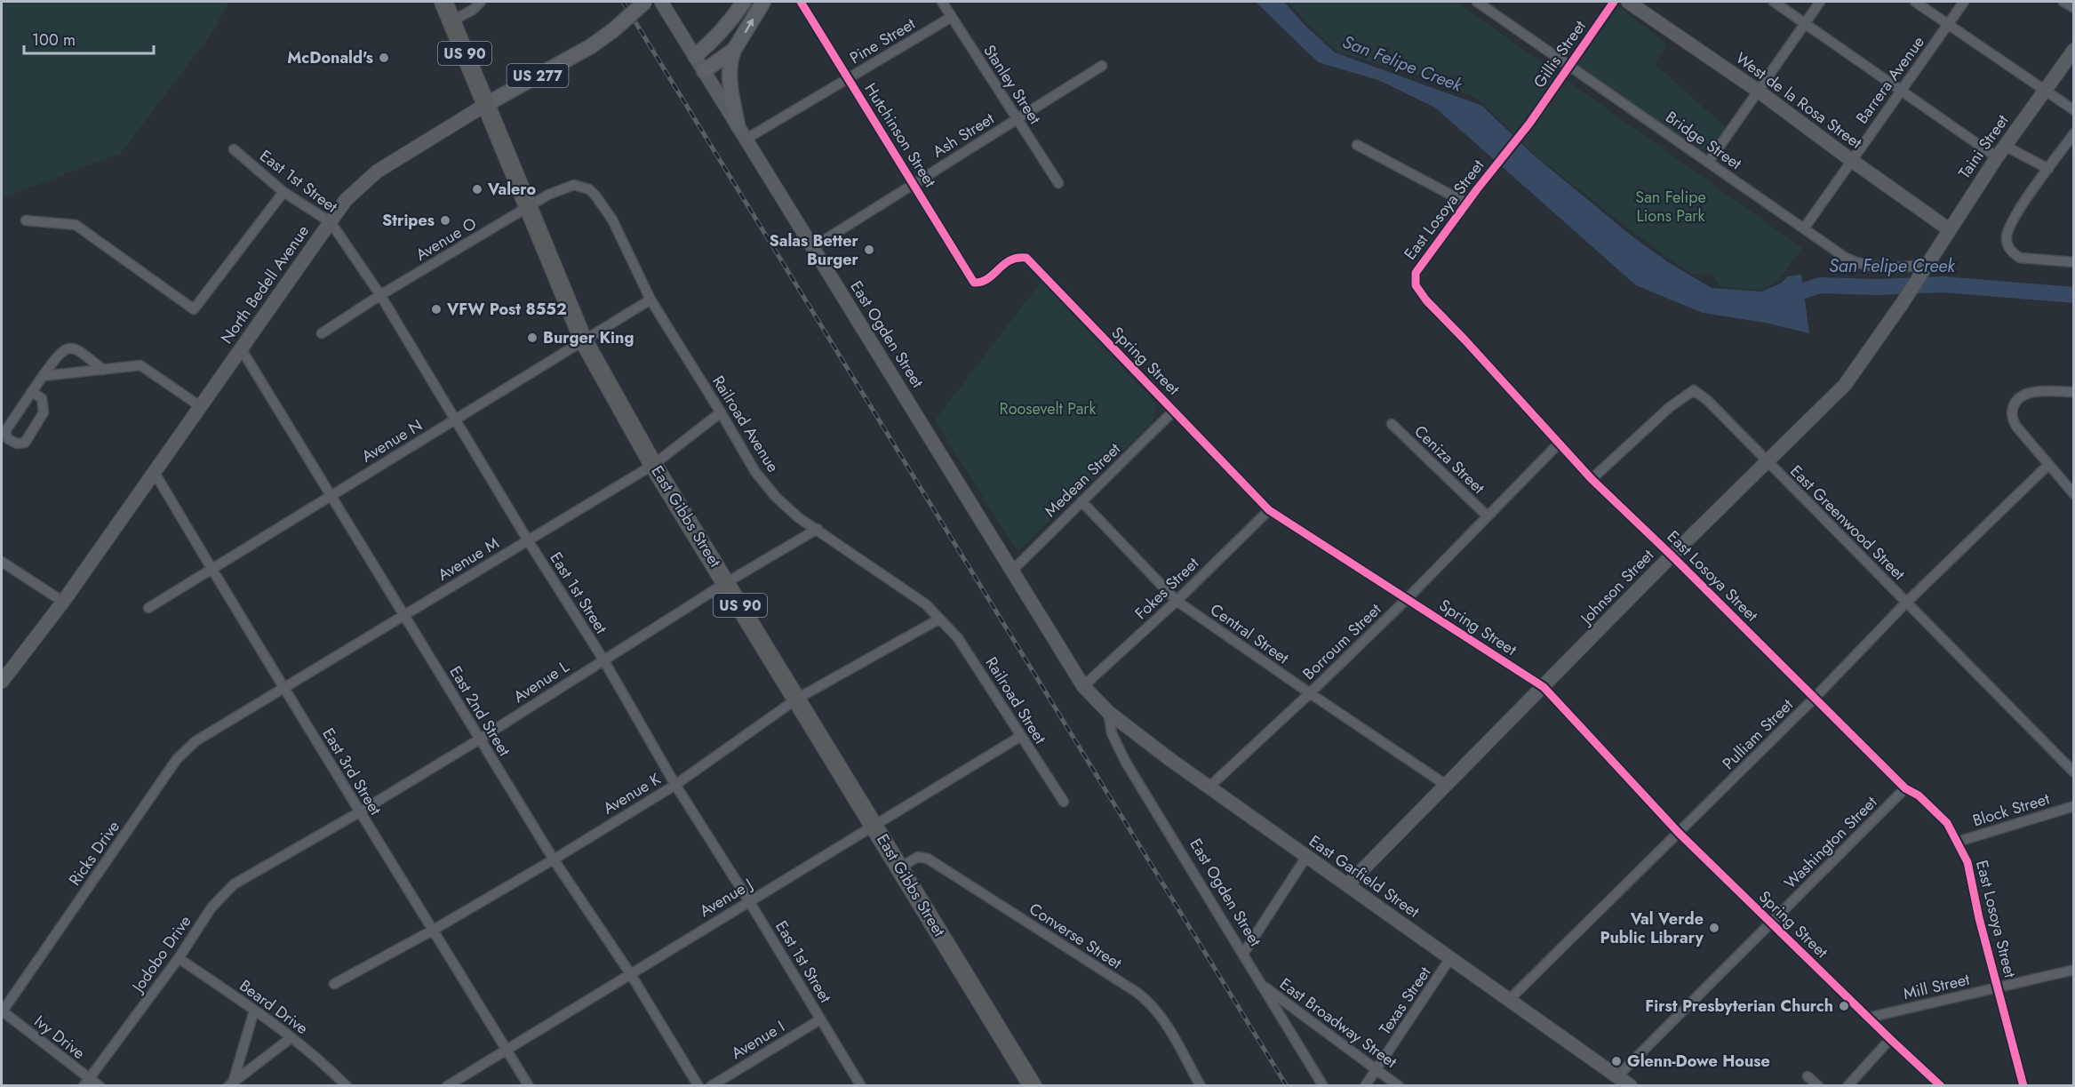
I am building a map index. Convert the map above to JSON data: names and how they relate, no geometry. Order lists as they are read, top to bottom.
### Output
{
  "streets": {
    "highway": ["US 90", "East Gibbs Street"],
    "main road": [
      "US 277",
      "West de la Rosa Street",
      "Taini Street",
      "North Bedell Avenue",
      "East Ogden Street",
      "Johnson Street",
      "East Garfield Street"
    ],
    "street": [
      "Pine Street",
      "Gillis Street",
      "Barrera Avenue",
      "Stanley Street",
      "Hutchinson Street",
      "Ash Street",
      "Bridge Street",
      "East 1st Street",
      "East Losoya Street",
      "Avenue O",
      "Spring Street",
      "Railroad Avenue",
      "Avenue N",
      "Ceniza Street",
      "Medean Street",
      "East Greenwood Street",
      "Avenue M",
      "Fokes Street",
      "Central Street",
      "Borroum Street",
      "Avenue L",
      "Railroad Street",
      "East 2nd Street",
      "Pulliam Street",
      "East 3rd Street",
      "Avenue K",
      "Block Street",
      "Washington Street",
      "Ricks Drive",
      "Avenue J",
      "Converse Street",
      "Jodobo Drive",
      "Mill Street",
      "Texas Street",
      "Beard Drive",
      "East Broadway Street",
      "Ivy Drive",
      "Avenue I"
    ]
  },
  "crossings": [
    ["Pine Street", "Stanley Street"],
    ["Pine Street", "Hutchinson Street"],
    ["Pine Street", "East Ogden Street"],
    ["Gillis Street", "Bridge Street"],
    ["Gillis Street", "East Losoya Street"],
    ["Barrera Avenue", "West de la Rosa Street"],
    ["Barrera Avenue", "Bridge Street"],
    ["Stanley Street", "Ash Street"],
    ["West de la Rosa Street", "Taini Street"],
    ["Hutchinson Street", "Ash Street"],
    ["Hutchinson Street", "Spring Street"],
    ["Ash Street", "East Ogden Street"],
    ["Bridge Street", "Taini Street"],
    ["Bridge Street", "Johnson Street"],
    ["Taini Street", "Johnson Street"],
    ["East 1st Street", "Avenue O"],
    ["East 1st Street", "North Bedell Avenue"],
    ["East 1st Street", "Avenue N"],
    ["East 1st Street", "Avenue M"],
    ["East 1st Street", "Avenue L"],
    ["East 1st Street", "Avenue K"],
    ["East 1st Street", "Avenue J"],
    ["East 1st Street", "Avenue I"],
    ["East Losoya Street", "East Greenwood Street"],
    ["East Losoya Street", "Johnson Street"],
    ["East Losoya Street", "Borroum Street"],
    ["East Losoya Street", "Pulliam Street"],
    ["East Losoya Street", "Block Street"],
    ["East Losoya Street", "Washington Street"],
    ["East Losoya Street", "Mill Street"],
    ["Avenue O", "Railroad Avenue"],
    ["Avenue O", "East Gibbs Street"],
    ["North Bedell Avenue", "East Gibbs Street"],
    ["North Bedell Avenue", "East 2nd Street"],
    ["North Bedell Avenue", "East 3rd Street"],
    ["East Ogden Street", "Medean Street"],
    ["East Ogden Street", "Fokes Street"],
    ["East Ogden Street", "East Garfield Street"],
    ["East Ogden Street", "East Broadway Street"],
    ["Spring Street", "Medean Street"],
    ["Spring Street", "Johnson Street"],
    ["Spring Street", "Fokes Street"],
    ["Spring Street", "Borroum Street"],
    ["Spring Street", "Pulliam Street"],
    ["Spring Street", "Washington Street"],
    ["Spring Street", "Mill Street"],
    ["Railroad Avenue", "Avenue N"],
    ["Railroad Avenue", "Avenue M"],
    ["Railroad Avenue", "Avenue L"],
    ["Railroad Avenue", "Railroad Street"],
    ["Railroad Avenue", "Avenue K"],
    ["Avenue N", "East Gibbs Street"],
    ["Avenue N", "East 2nd Street"],
    ["Avenue N", "East 3rd Street"],
    ["Ceniza Street", "Borroum Street"],
    ["Medean Street", "Central Street"],
    ["East Gibbs Street", "Avenue M"],
    ["East Gibbs Street", "Avenue L"],
    ["East Gibbs Street", "Avenue K"],
    ["East Gibbs Street", "Avenue J"],
    ["East Gibbs Street", "Converse Street"],
    ["East Greenwood Street", "Johnson Street"],
    ["East Greenwood Street", "Pulliam Street"],
    ["Avenue M", "East 2nd Street"],
    ["Avenue M", "East 3rd Street"],
    ["Avenue M", "Ricks Drive"],
    ["Johnson Street", "Central Street"],
    ["Johnson Street", "East Garfield Street"],
    ["Fokes Street", "Central Street"],
    ["Fokes Street", "East Garfield Street"],
    ["Central Street", "Borroum Street"],
    ["Borroum Street", "East Garfield Street"],
    ["Avenue L", "East 2nd Street"],
    ["Avenue L", "East 3rd Street"],
    ["Avenue L", "Jodobo Drive"],
    ["Railroad Street", "Avenue K"],
    ["Railroad Street", "Avenue J"],
    ["East 2nd Street", "Avenue K"],
    ["East 2nd Street", "Avenue J"],
    ["Pulliam Street", "East Garfield Street"],
    ["East 3rd Street", "Avenue K"],
    ["East 3rd Street", "Avenue J"],
    ["Washington Street", "East Garfield Street"],
    ["Ricks Drive", "Ivy Drive"],
    ["East Garfield Street", "Texas Street"],
    ["Jodobo Drive", "Beard Drive"],
    ["Jodobo Drive", "Ivy Drive"],
    ["Texas Street", "East Broadway Street"]
  ],
  "water": ["San Felipe Creek"],
  "parks": ["San Felipe Lions Park", "Roosevelt Park"],
  "places": [
    "McDonald's",
    "Valero",
    "Stripes",
    "Salas Better Burger",
    "VFW Post 8552",
    "Burger King",
    "Val Verde Public Library",
    "First Presbyterian Church",
    "Glenn-Dowe House"
  ],
  "scale_bar": "100 m"
}
